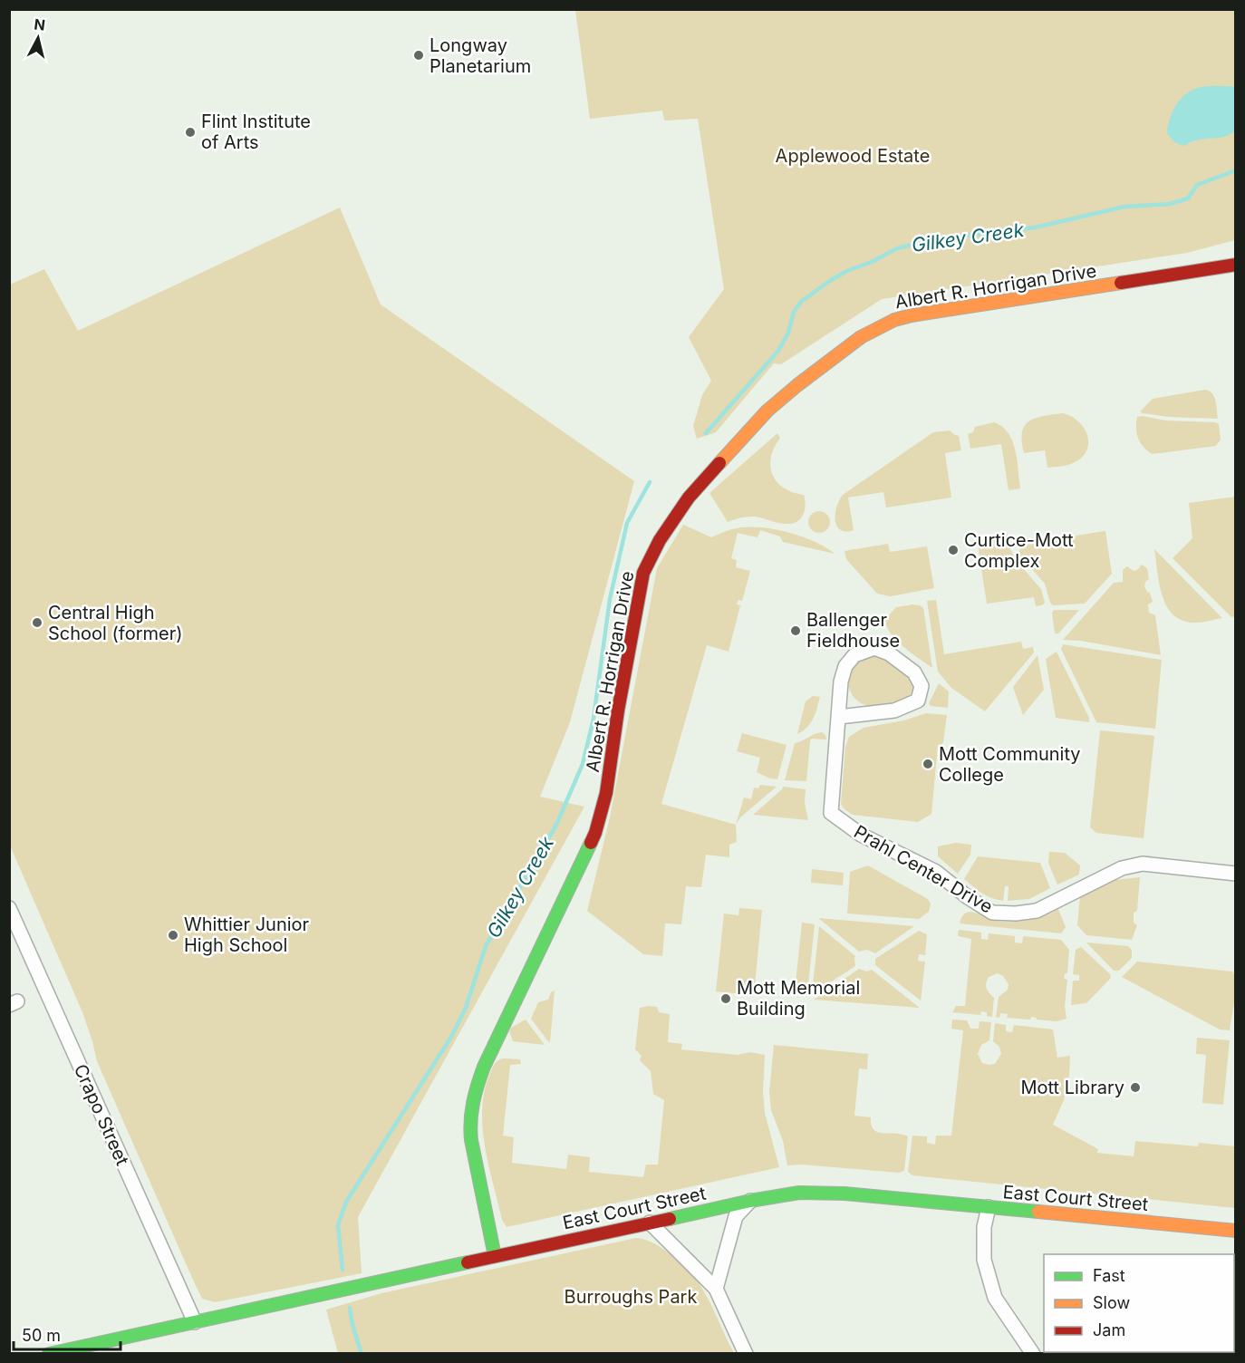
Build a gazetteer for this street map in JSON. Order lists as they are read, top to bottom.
{
  "streets": {
    "street": [
      "Albert R. Horrigan Drive",
      "Prahl Center Drive",
      "Crapo Street",
      "East Court Street"
    ]
  },
  "crossings": [
    ["Albert R. Horrigan Drive", "East Court Street"],
    ["Crapo Street", "East Court Street"]
  ],
  "water": ["Gilkey Creek"],
  "parks": ["Applewood Estate", "Burroughs Park"],
  "places": [
    "Longway Planetarium",
    "Flint Institute of Arts",
    "Curtice-Mott Complex",
    "Central High School (former)",
    "Ballenger Fieldhouse",
    "Mott Community College",
    "Whittier Junior High School",
    "Mott Memorial Building",
    "Mott Library"
  ],
  "legend": ["Fast", "Slow", "Jam"],
  "scale_bar": "50 m",
  "north": "top"
}
